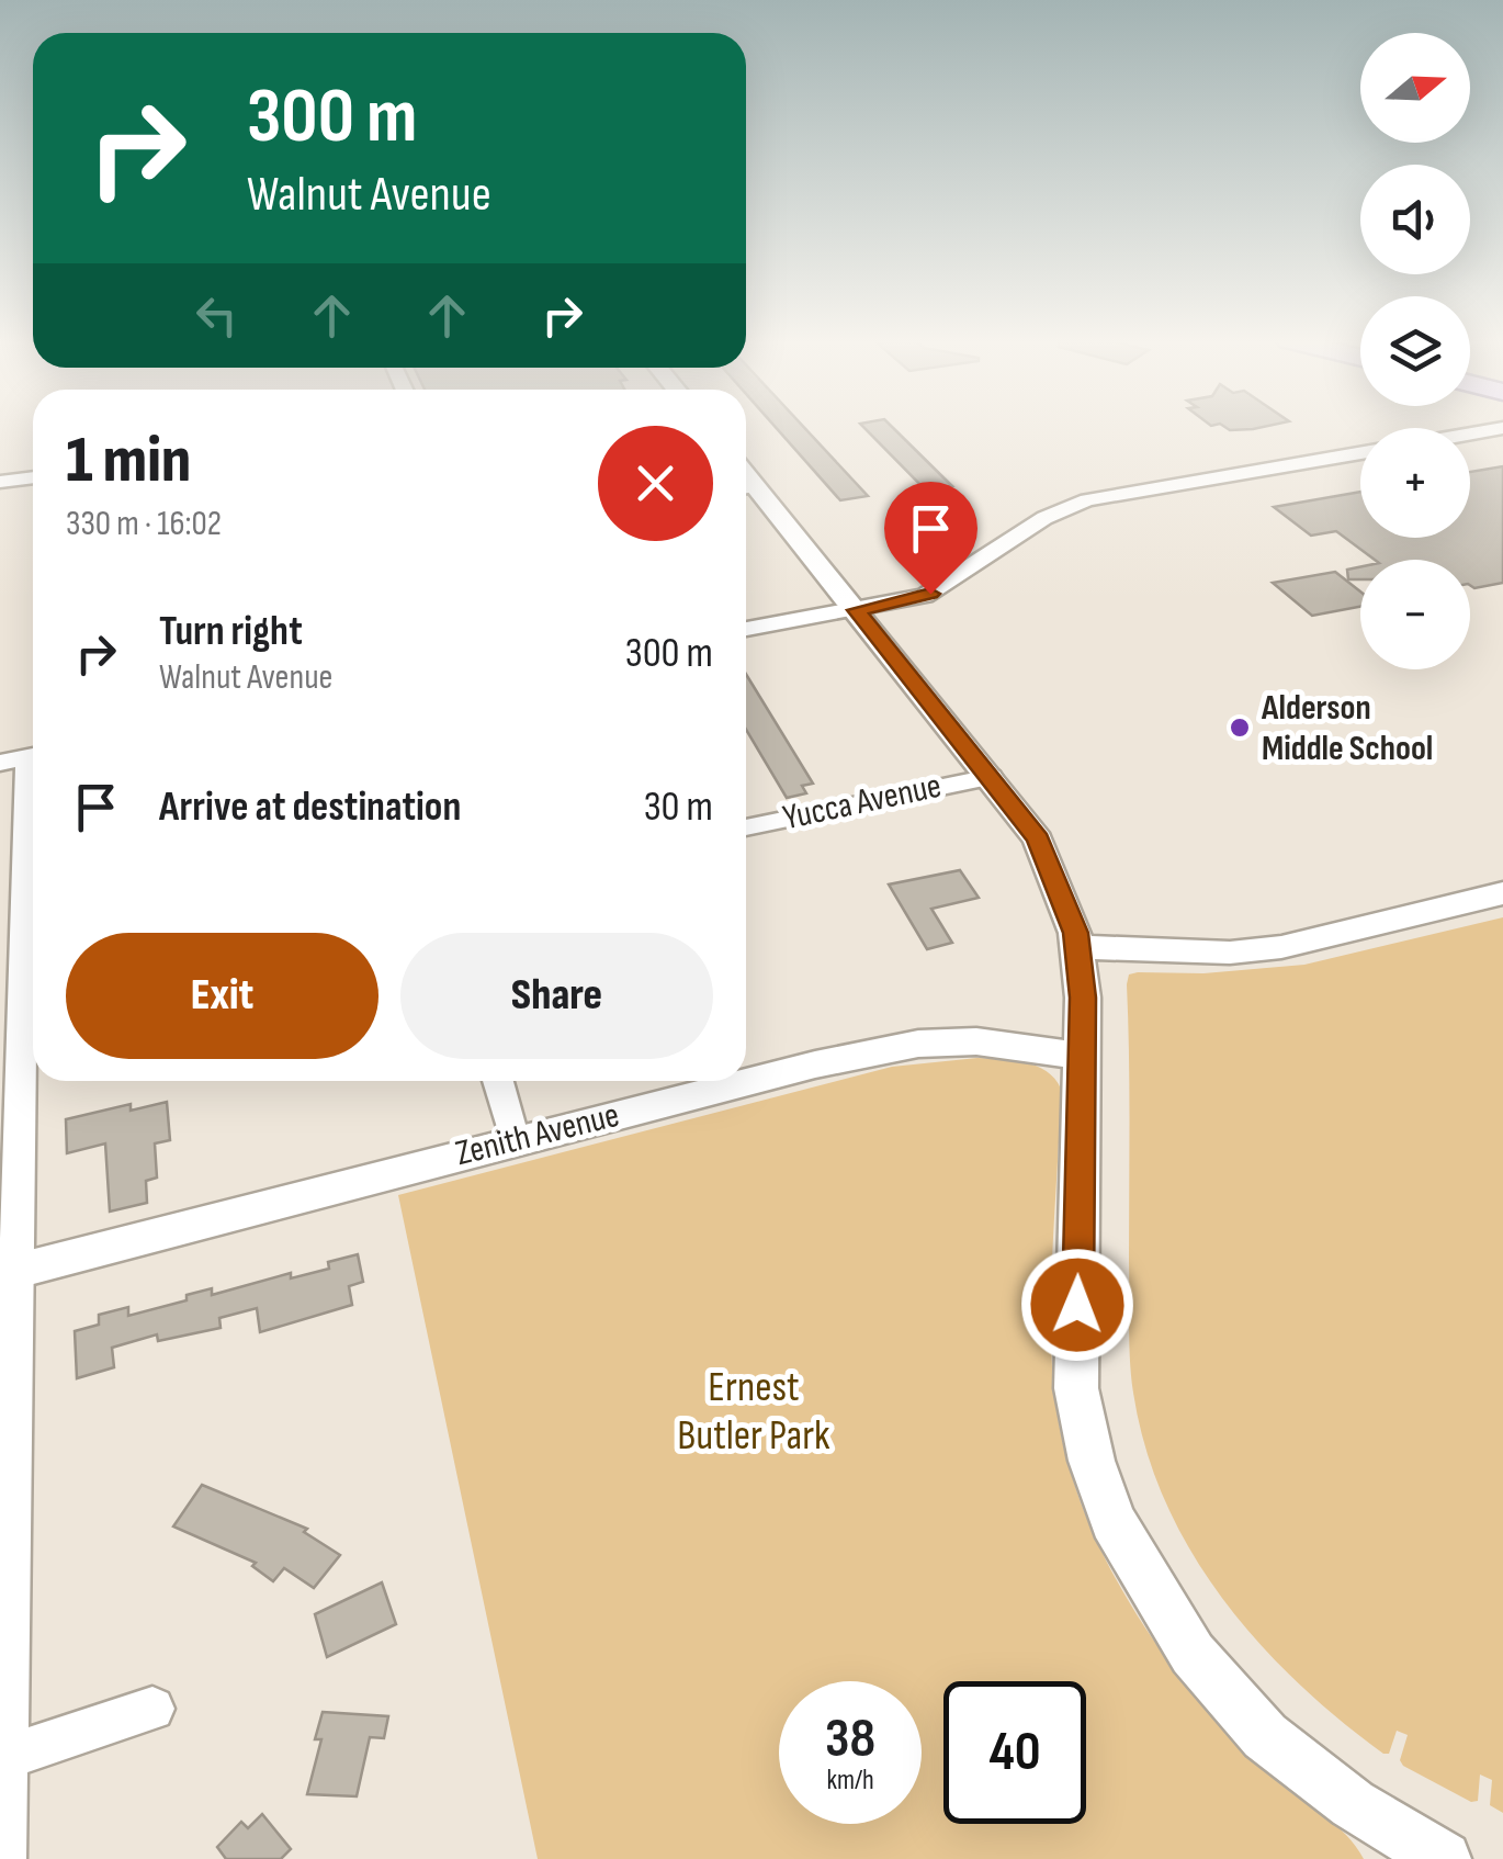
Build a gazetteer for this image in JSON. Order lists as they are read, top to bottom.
{
  "streets": {
    "street": ["Yucca Avenue", "Zenith Avenue"]
  },
  "parks": ["Ernest Butler Park"],
  "places": ["Alderson Middle School"],
  "north": "right",
  "page": {
    "map_buttons": ["+", "−"],
    "turn": ["300 m", "Walnut Avenue"],
    "heading": ["1 min", "330 m · 16:02"],
    "list": [
      {
        "name": "Turn right",
        "note": "Walnut Avenue",
        "value": "300 m"
      },
      {
        "name": "Arrive at destination",
        "value": "30 m"
      }
    ],
    "buttons": ["Exit", "Share"],
    "speed": "38 km/h",
    "limit": "40"
  }
}
